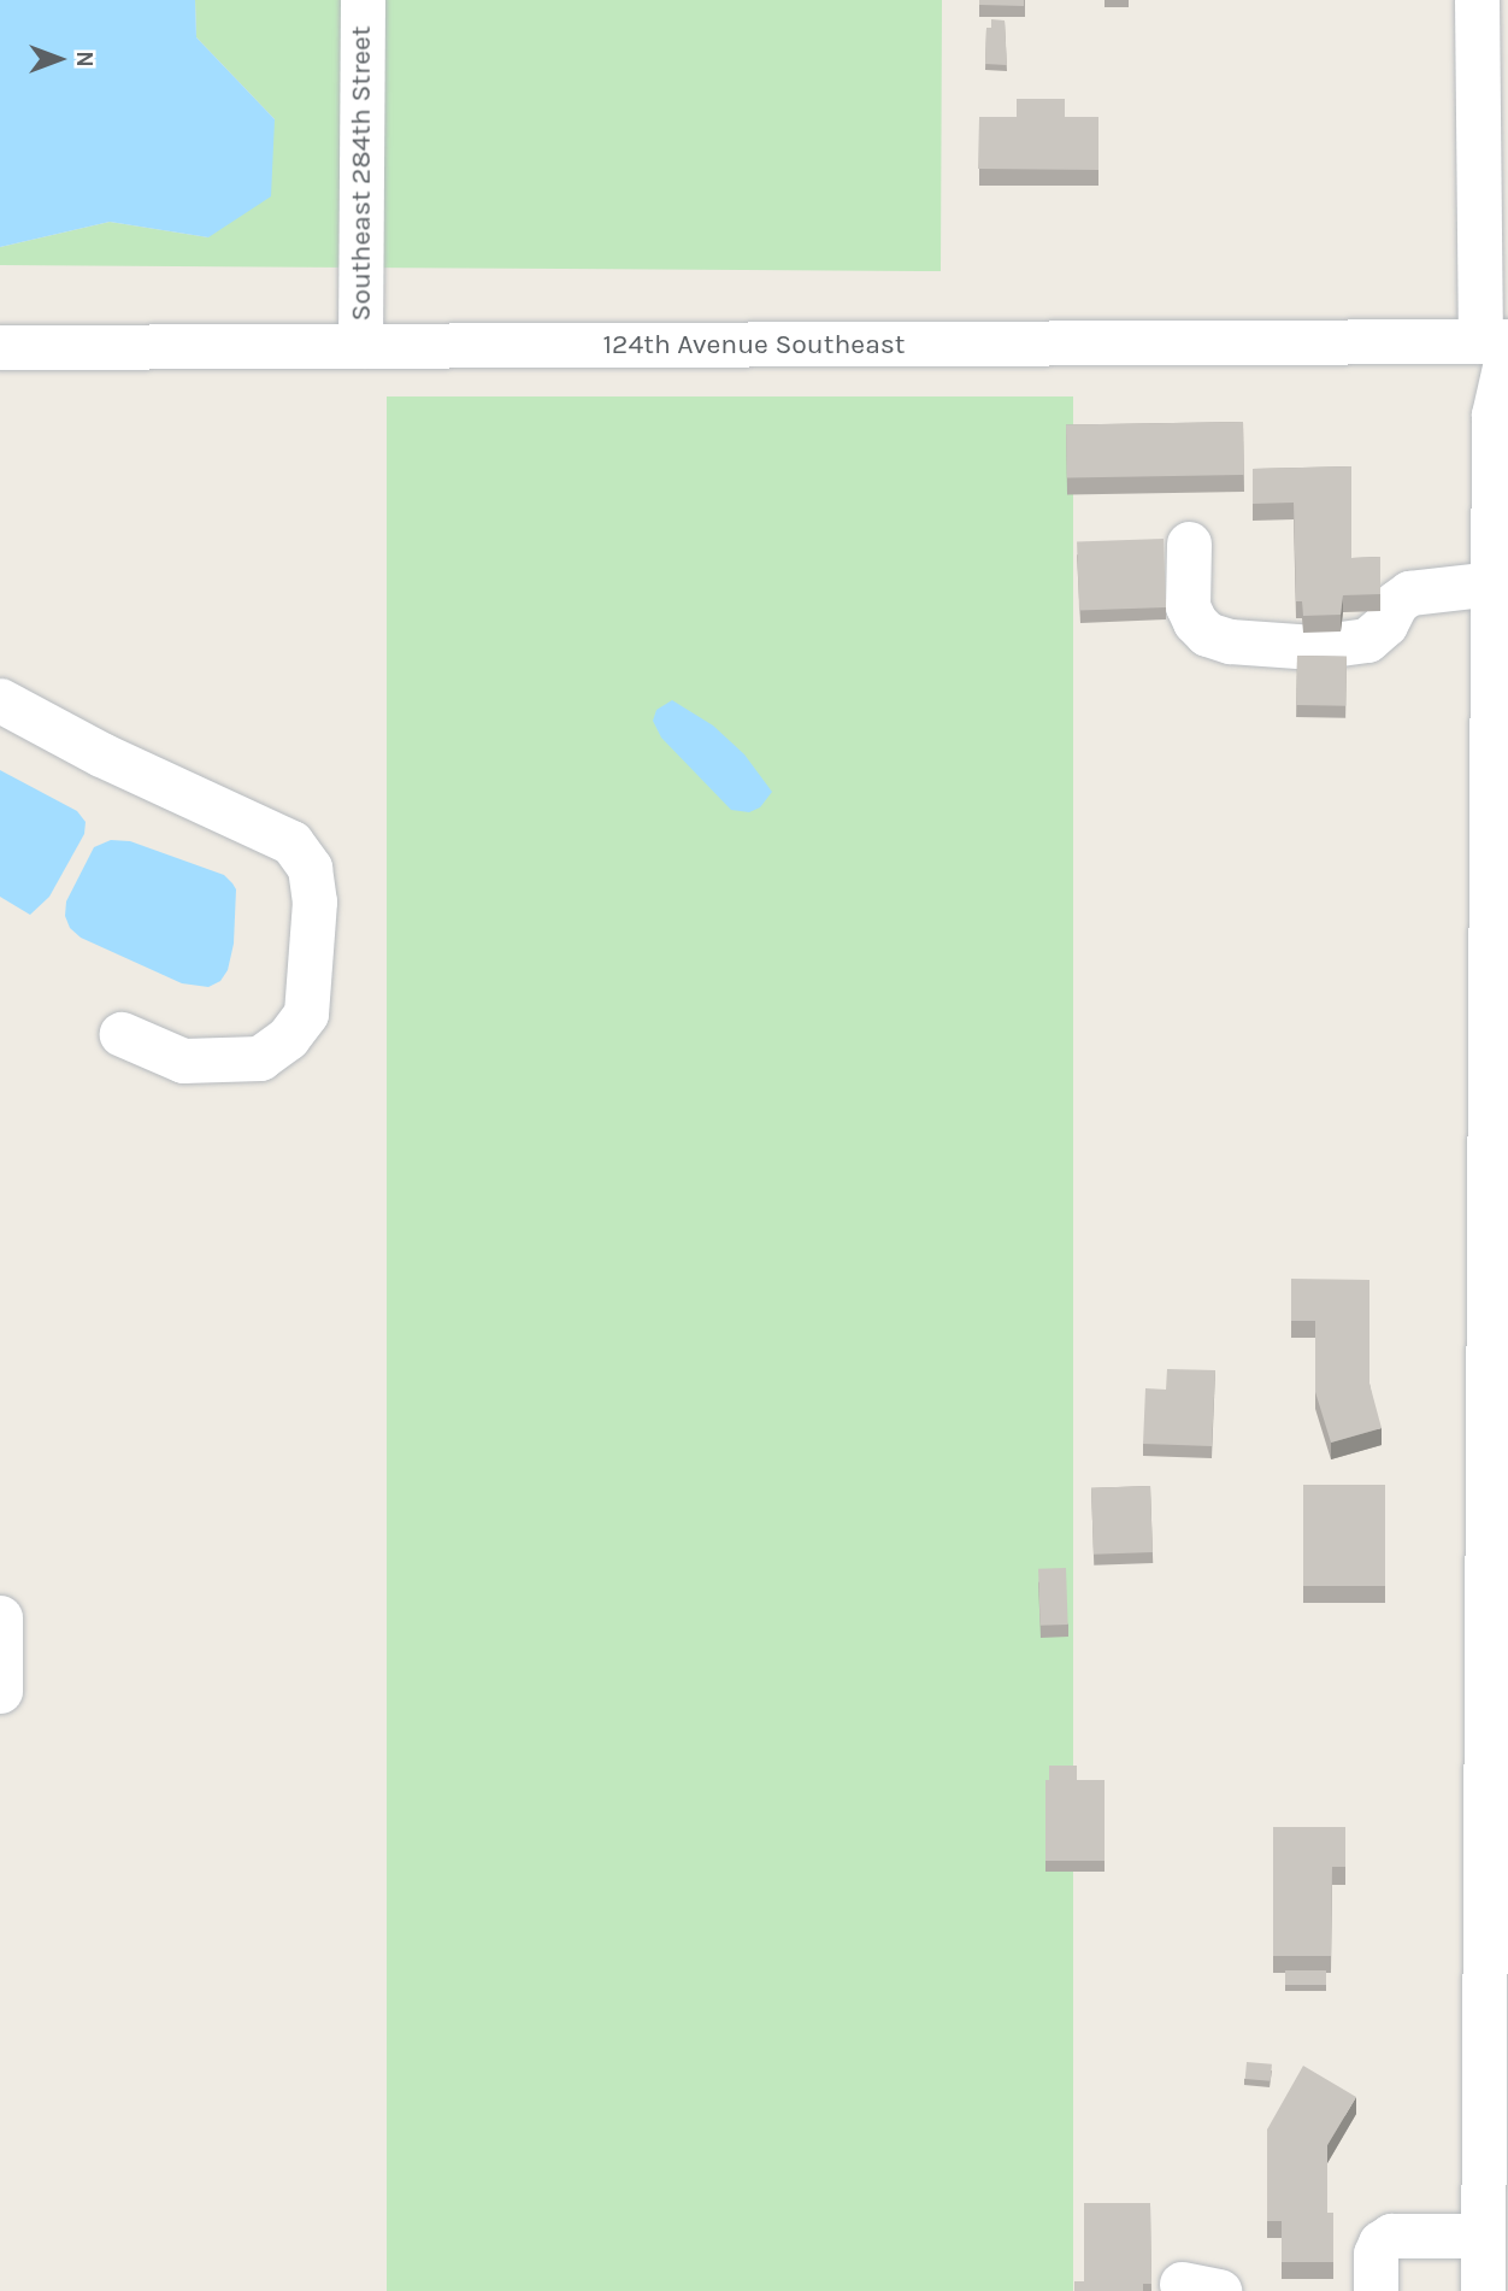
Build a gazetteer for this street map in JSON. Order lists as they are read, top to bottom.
{
  "streets": {
    "street": ["Southeast 284th Street", "124th Avenue Southeast"]
  },
  "crossings": [
    ["Southeast 284th Street", "124th Avenue Southeast"]
  ],
  "north": "right"
}
